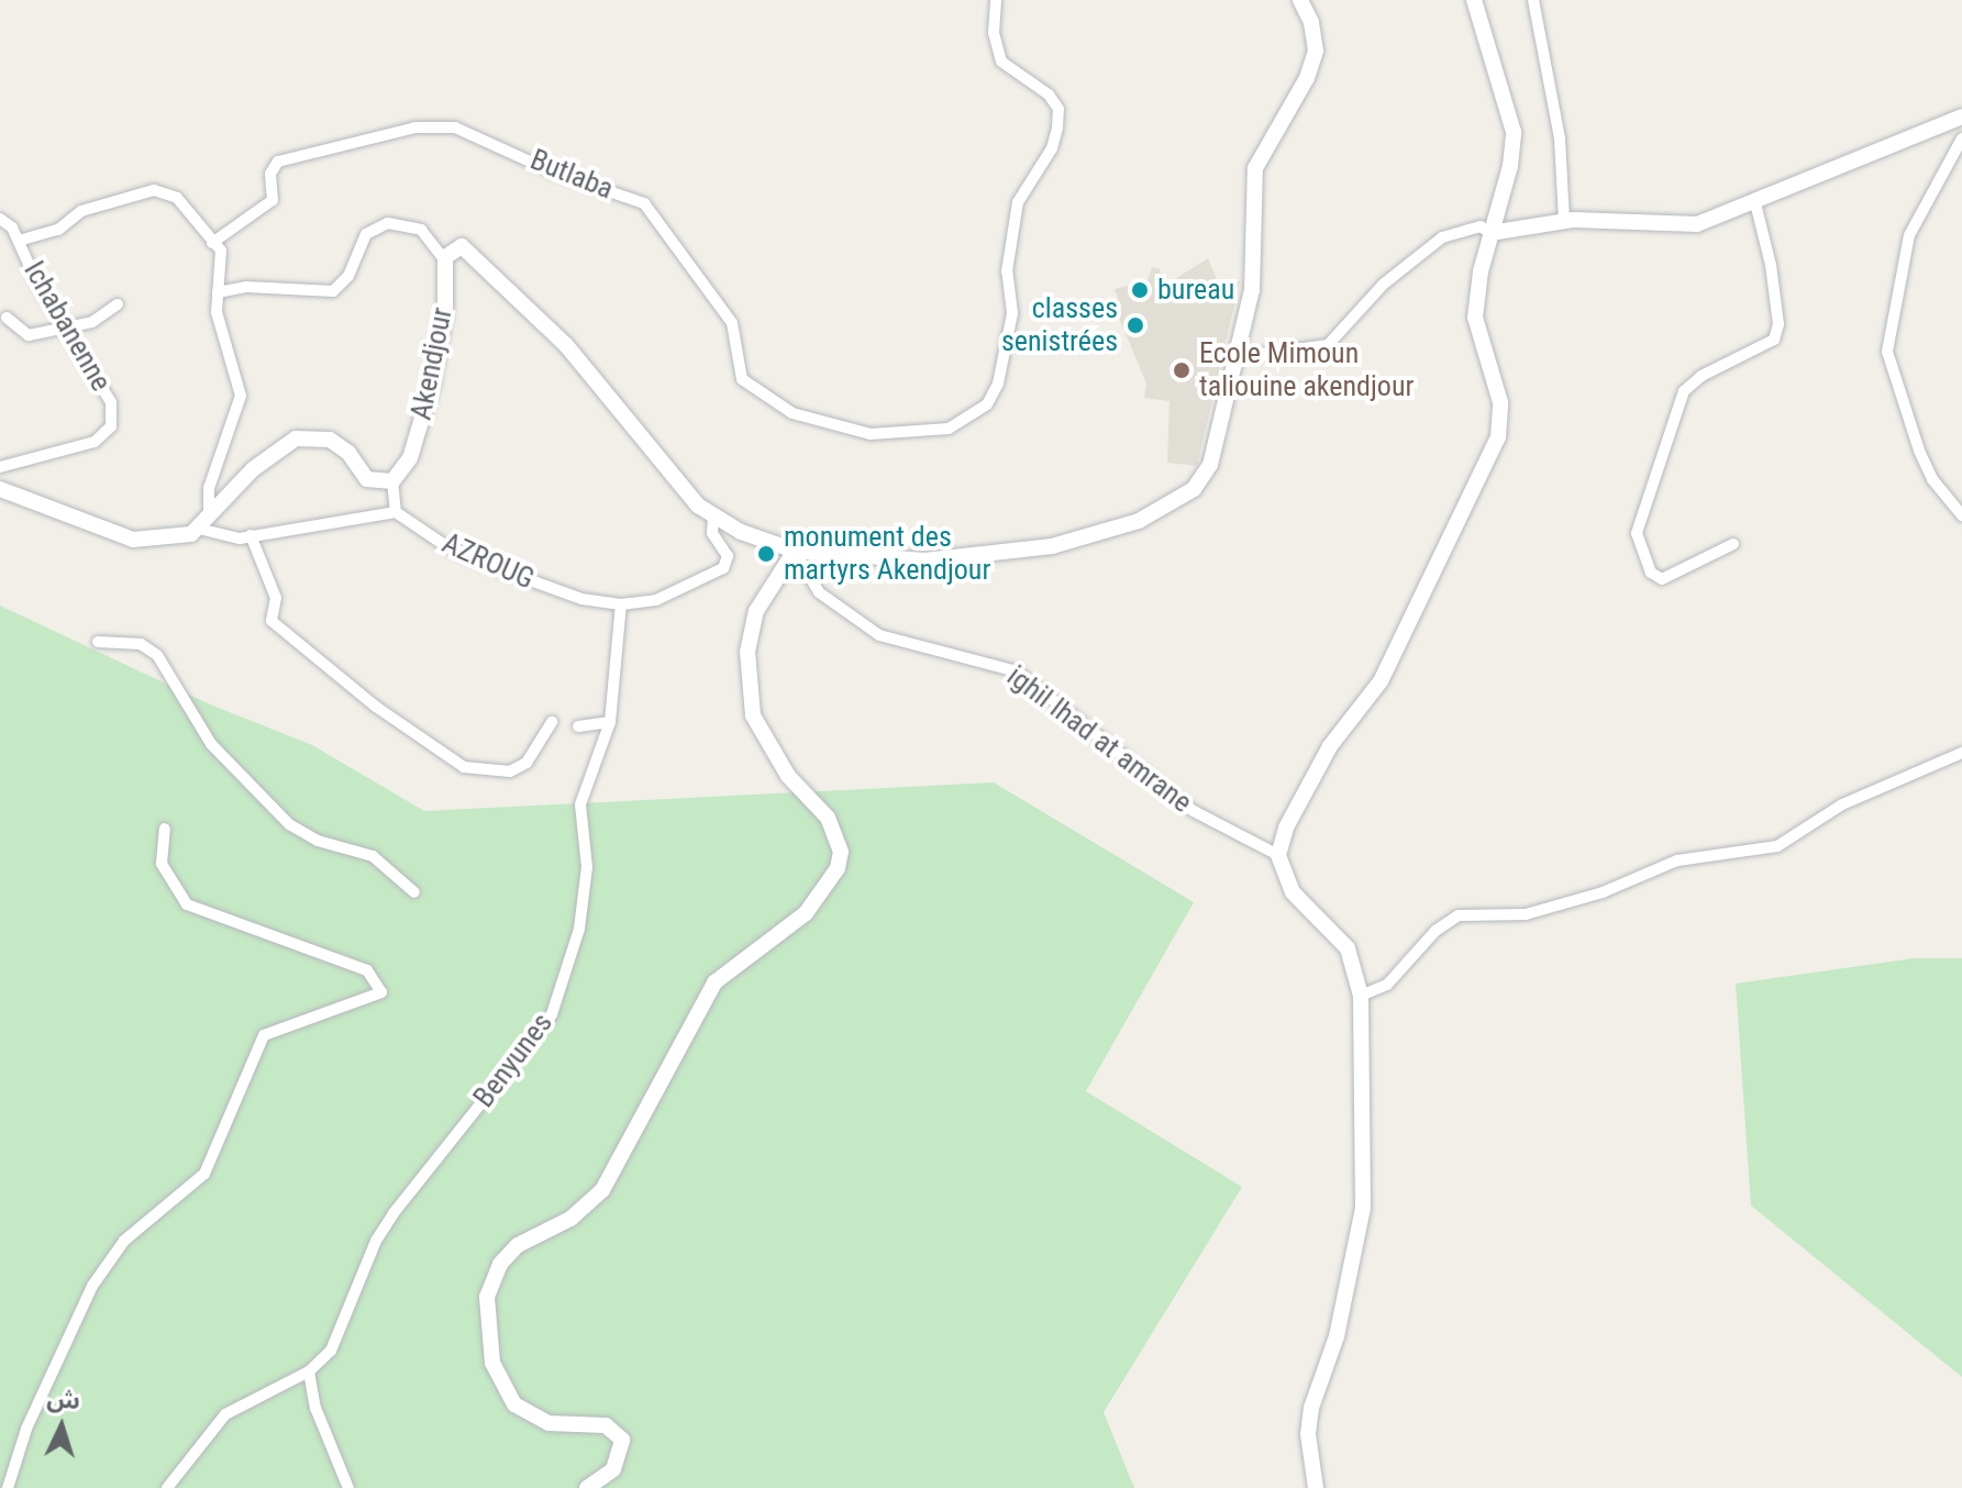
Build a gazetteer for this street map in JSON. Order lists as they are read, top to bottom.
{
  "streets": {
    "main road": ["Akendjour"],
    "street": [
      "Butlaba",
      "Ichabanenne",
      "AZROUG",
      "ighil lhad at amrane",
      "Benyunes"
    ]
  },
  "crossings": [
    ["AZROUG", "Benyunes"]
  ],
  "places": [
    "bureau",
    "classes senistrées",
    "Ecole Mimoun taliouine akendjour",
    "monument des martyrs Akendjour"
  ],
  "north": "top"
}
